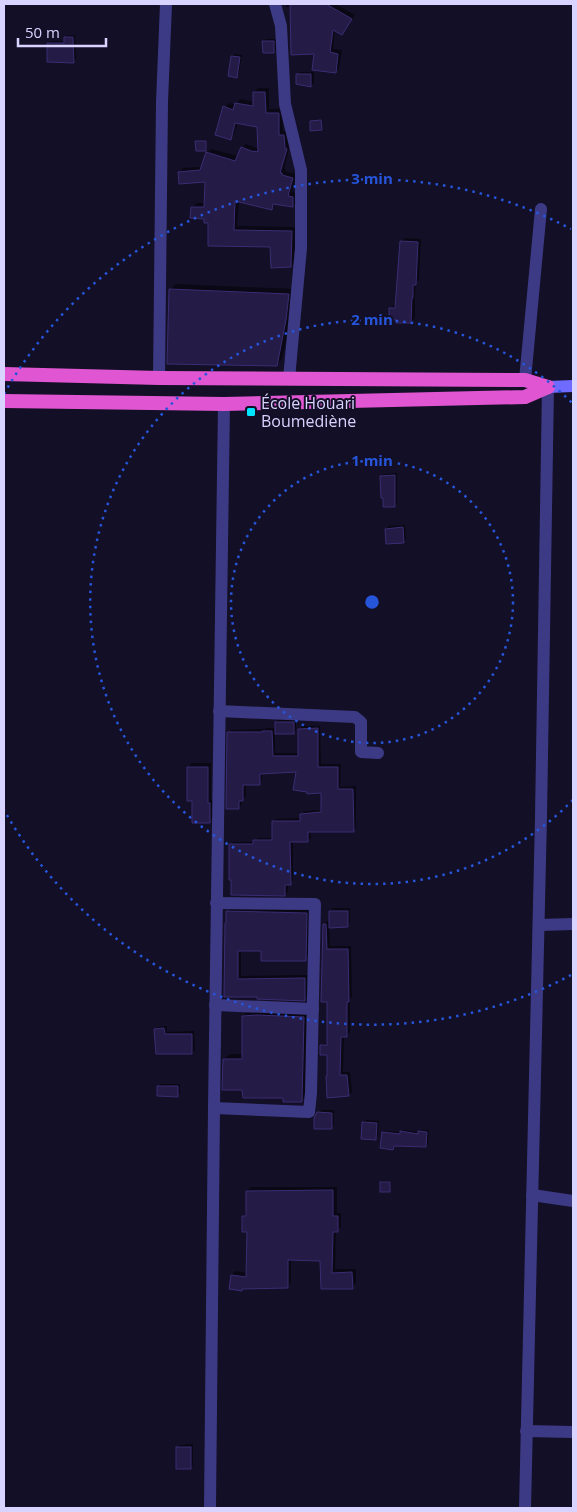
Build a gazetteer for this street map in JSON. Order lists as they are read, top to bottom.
{
  "places": {
    "transit": ["École Houari Boumediène"]
  },
  "scale_bar": "50 m",
  "rings": ["3 min", "2 min", "1 min"]
}
